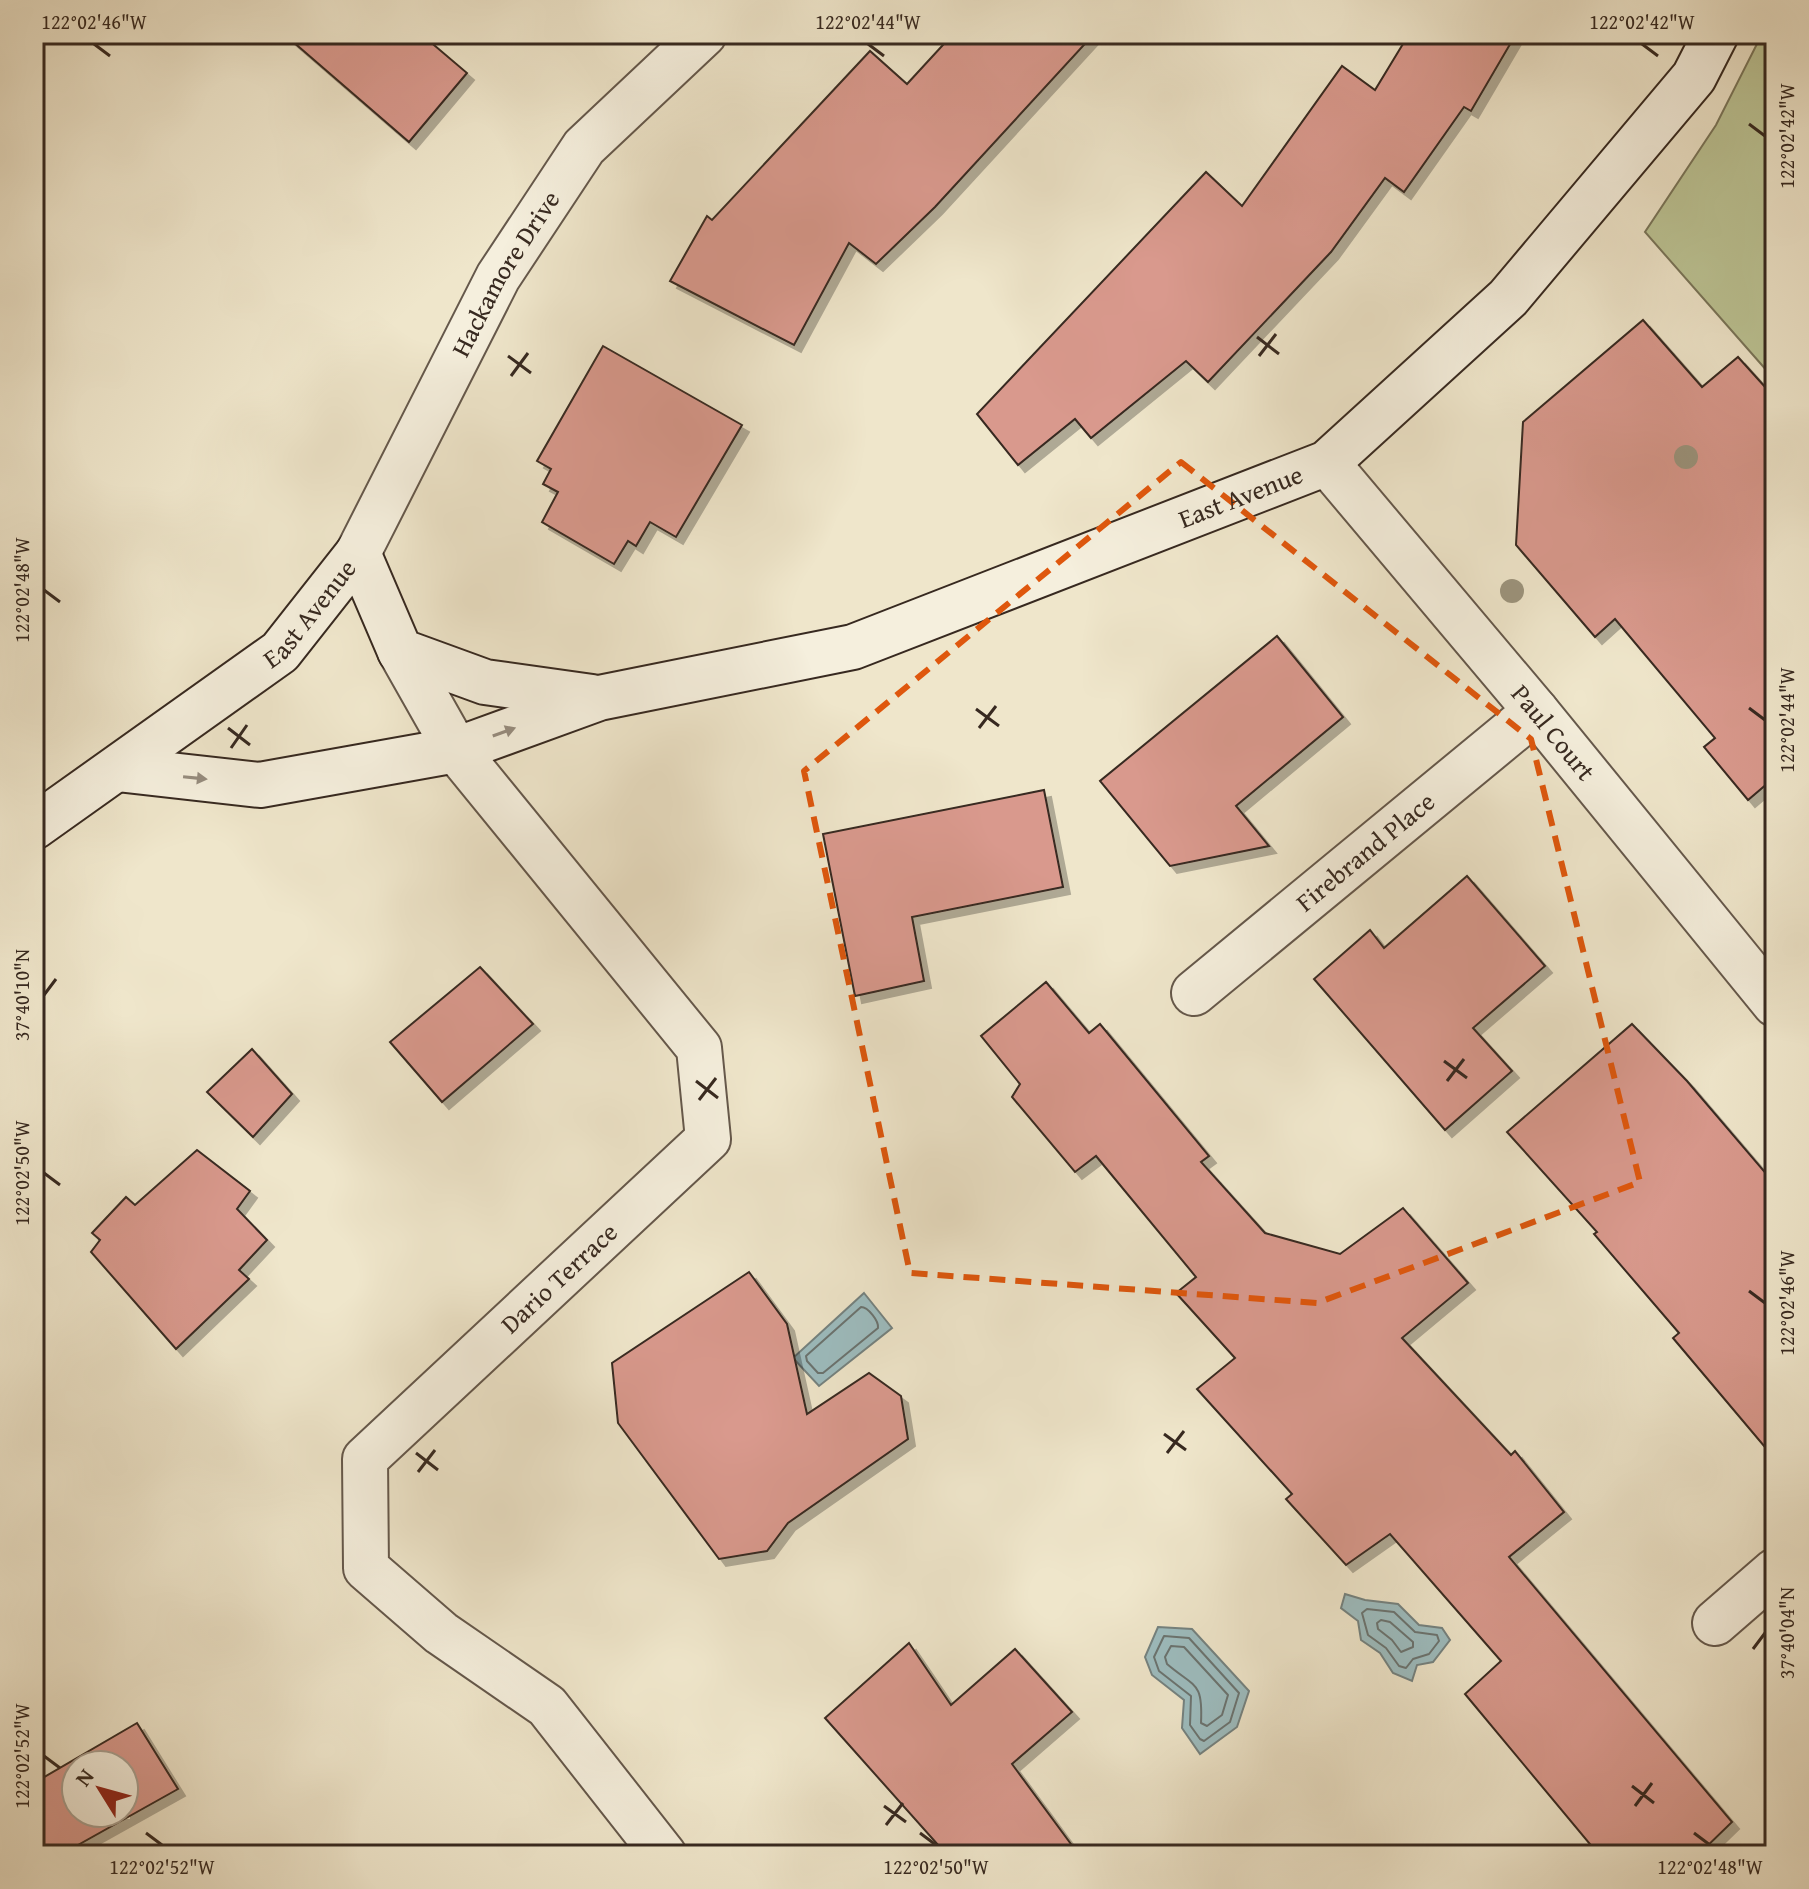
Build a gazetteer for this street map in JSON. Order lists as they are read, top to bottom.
{
  "streets": {
    "street": [
      "Hackamore Drive",
      "East Avenue",
      "Paul Court",
      "Firebrand Place",
      "Dario Terrace"
    ]
  },
  "crossings": [
    ["Hackamore Drive", "East Avenue"],
    ["East Avenue", "Paul Court"],
    ["East Avenue", "Dario Terrace"],
    ["Paul Court", "Firebrand Place"]
  ],
  "north": "top left",
  "coordinates": [
    "122°02'46\"W",
    "122°02'44\"W",
    "122°02'42\"W",
    "122°02'48\"W",
    "37°40'10\"N",
    "122°02'50\"W",
    "37°40'04\"N",
    "122°02'52\"W"
  ]
}
